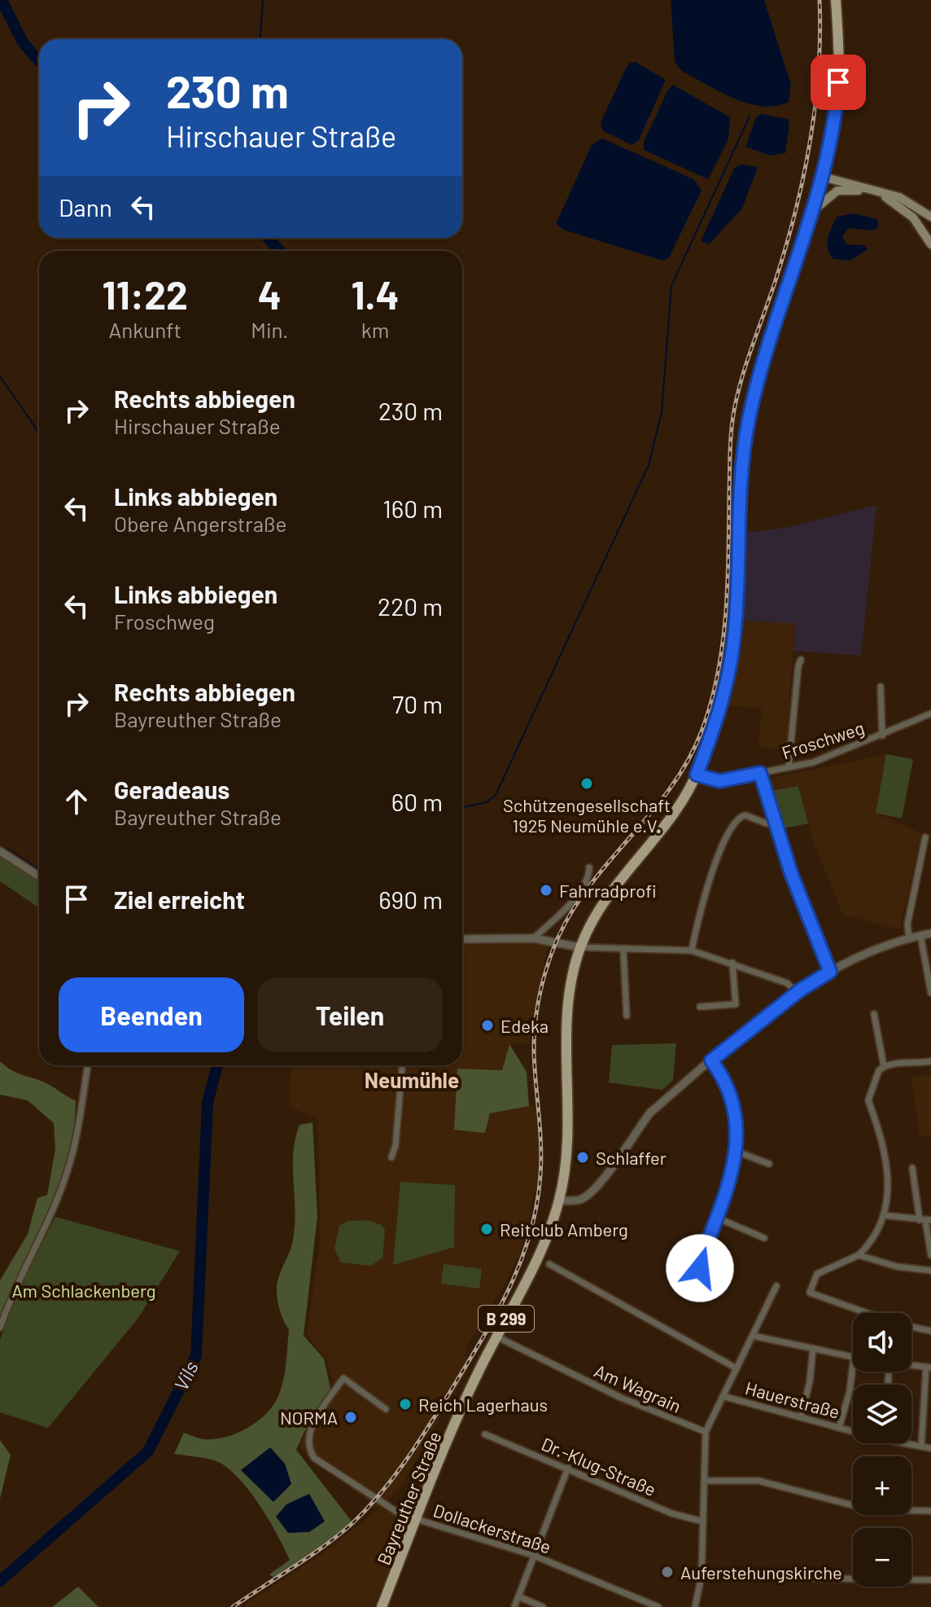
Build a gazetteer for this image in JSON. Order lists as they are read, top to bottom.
{
  "streets": {
    "main road": ["B 299", "Bayreuther Straße"],
    "street": [
      "Froschweg",
      "Am Wagrain",
      "Hauerstraße",
      "Dr.-Klug-Straße",
      "Dollackerstraße"
    ]
  },
  "crossings": [
    ["Froschweg", "Bayreuther Straße"],
    ["B 299", "Bayreuther Straße"],
    ["Am Wagrain", "Bayreuther Straße"],
    ["Bayreuther Straße", "Dollackerstraße"]
  ],
  "districts": ["Neumühle"],
  "water": ["Vils"],
  "parks": ["Am Schlackenberg"],
  "places": [
    "Schützengesellschaft 1925 Neumühle e.V.",
    "Fahrradprofi",
    "Edeka",
    "Schlaffer",
    "Reitclub Amberg",
    "Reich Lagerhaus",
    "NORMA",
    "Auferstehungskirche"
  ],
  "page": {
    "turn": ["230 m", "Hirschauer Straße"],
    "then": "Dann",
    "eta": [
      "11:22",
      "Ankunft",
      "4",
      "Min.",
      "1.4",
      "km"
    ],
    "list": [
      {
        "name": "Rechts abbiegen",
        "note": "Hirschauer Straße",
        "value": "230 m"
      },
      {
        "name": "Links abbiegen",
        "note": "Obere Angerstraße",
        "value": "160 m"
      },
      {
        "name": "Links abbiegen",
        "note": "Froschweg",
        "value": "220 m"
      },
      {
        "name": "Rechts abbiegen",
        "note": "Bayreuther Straße",
        "value": "70 m"
      },
      {
        "name": "Geradeaus",
        "note": "Bayreuther Straße",
        "value": "60 m"
      },
      {
        "name": "Ziel erreicht",
        "value": "690 m"
      }
    ],
    "buttons": ["Beenden", "Teilen"],
    "map_buttons": ["+", "−"]
  }
}
